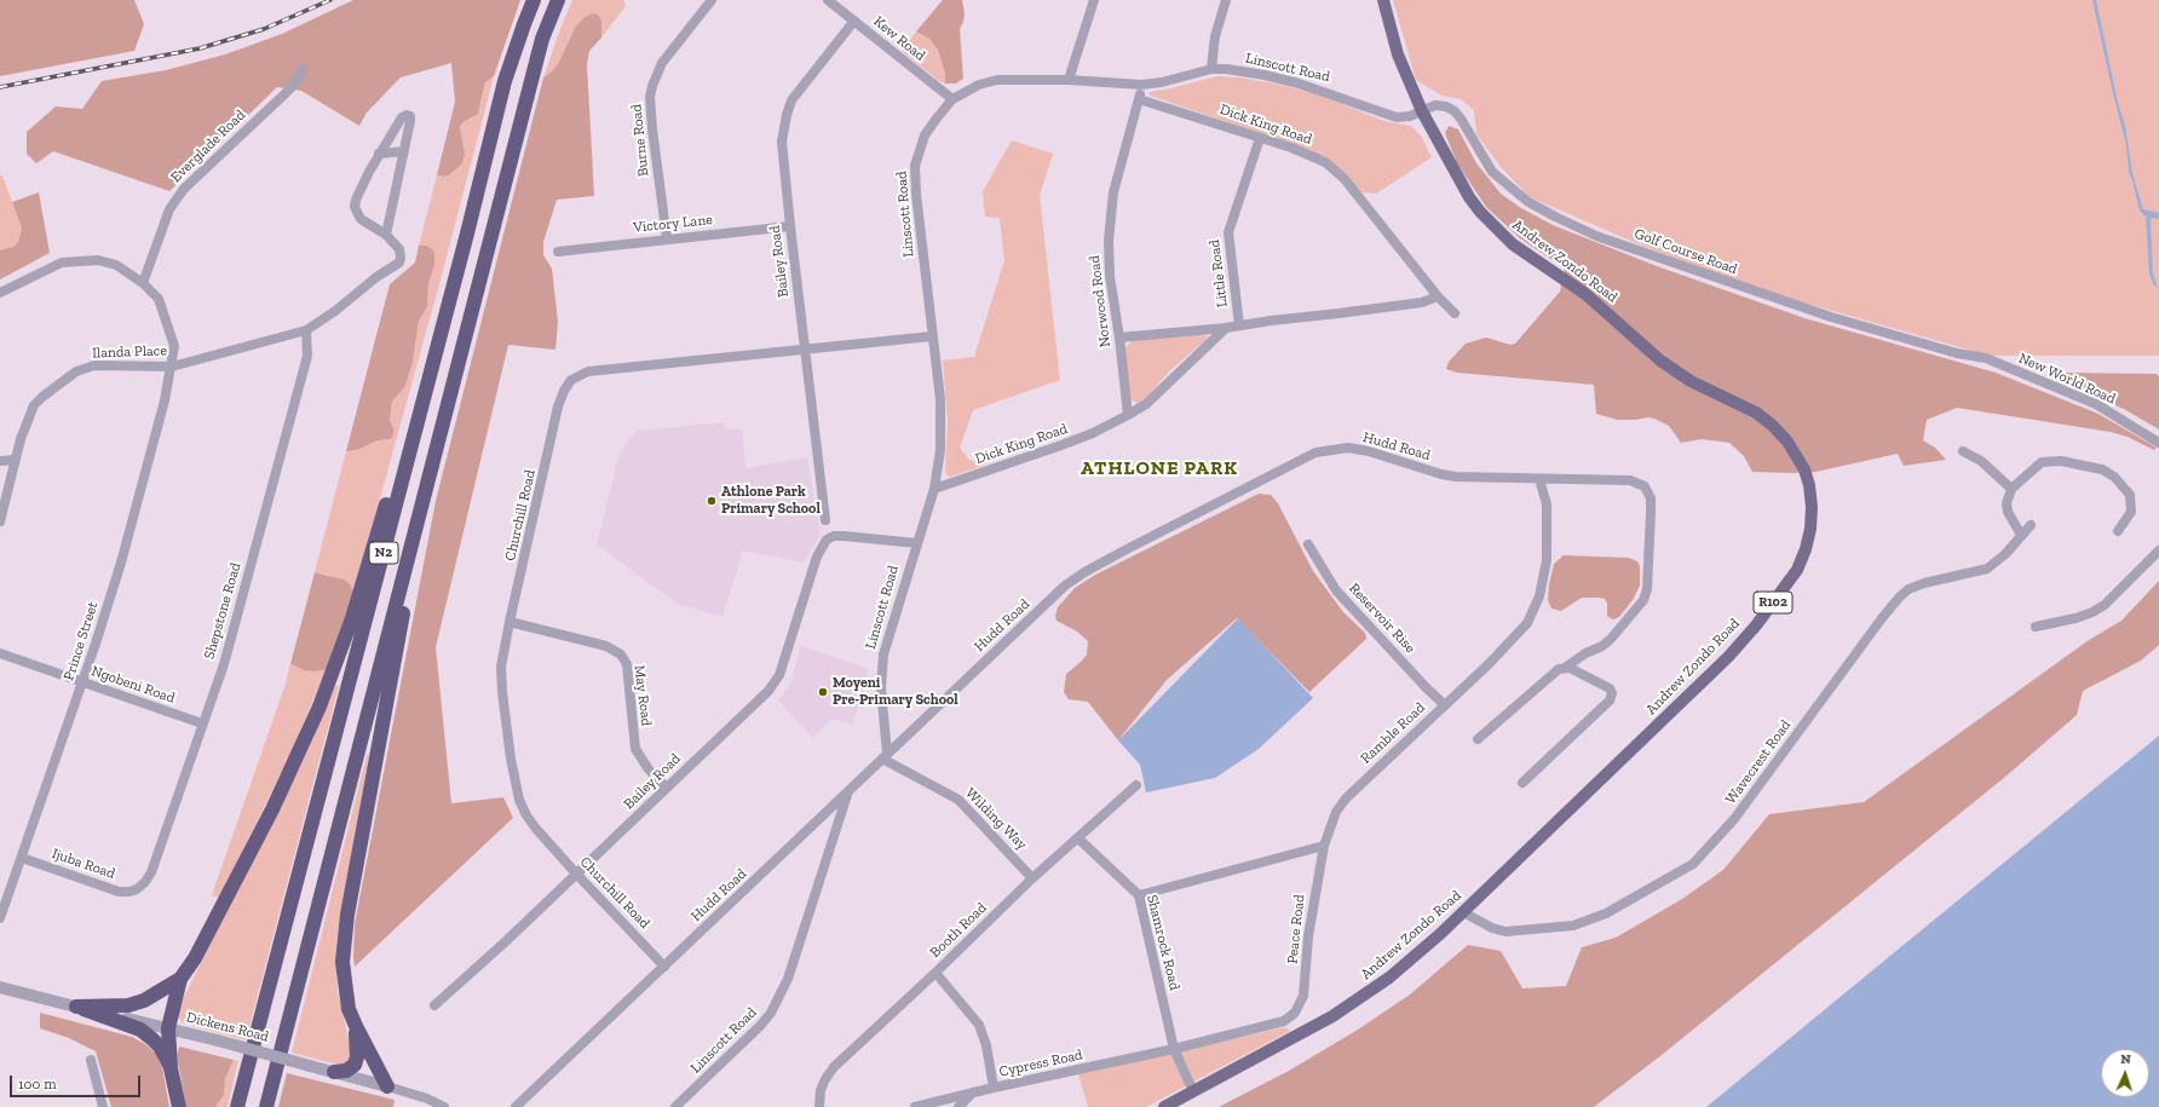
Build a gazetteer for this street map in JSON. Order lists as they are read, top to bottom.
{
  "streets": {
    "highway": ["N2"],
    "main road": ["Andrew Zondo Road", "R102"],
    "street": [
      "Kew Road",
      "Linscott Road",
      "Dick King Road",
      "Burne Road",
      "Everglade Road",
      "Victory Lane",
      "Golf Course Road",
      "Bailey Road",
      "Little Road",
      "Norwood Road",
      "Ilanda Place",
      "New World Road",
      "Hudd Road",
      "Churchill Road",
      "Shepstone Road",
      "Reservoir Rise",
      "Prince Street",
      "Ngobeni Road",
      "May Road",
      "Ramble Road",
      "Wavecrest Road",
      "Wilding Way",
      "Ijuba Road",
      "Peace Road",
      "Booth Road",
      "Shamrock Road",
      "Dickens Road",
      "Cypress Road"
    ]
  },
  "crossings": [
    ["Kew Road", "Linscott Road"],
    ["Kew Road", "Bailey Road"],
    ["Linscott Road", "Dick King Road"],
    ["Linscott Road", "Golf Course Road"],
    ["Linscott Road", "Bailey Road"],
    ["Linscott Road", "Andrew Zondo Road"],
    ["Linscott Road", "Norwood Road"],
    ["Linscott Road", "Hudd Road"],
    ["Linscott Road", "Churchill Road"],
    ["Linscott Road", "Wilding Way"],
    ["Dick King Road", "Little Road"],
    ["Dick King Road", "Norwood Road"],
    ["Burne Road", "Victory Lane"],
    ["Everglade Road", "Prince Street"],
    ["Victory Lane", "Bailey Road"],
    ["Golf Course Road", "Andrew Zondo Road"],
    ["Golf Course Road", "New World Road"],
    ["Bailey Road", "Churchill Road"],
    ["Bailey Road", "May Road"],
    ["Andrew Zondo Road", "Wavecrest Road"],
    ["Ilanda Place", "Shepstone Road"],
    ["Ilanda Place", "Prince Street"],
    ["Hudd Road", "Churchill Road"],
    ["Hudd Road", "Ramble Road"],
    ["Hudd Road", "Wilding Way"],
    ["Churchill Road", "May Road"],
    ["Shepstone Road", "Ngobeni Road"],
    ["Shepstone Road", "Ijuba Road"],
    ["Reservoir Rise", "Ramble Road"],
    ["Prince Street", "Ngobeni Road"],
    ["Prince Street", "Ijuba Road"],
    ["Ramble Road", "Peace Road"],
    ["Wilding Way", "Booth Road"],
    ["Peace Road", "Cypress Road"],
    ["Booth Road", "Shamrock Road"],
    ["Shamrock Road", "Cypress Road"]
  ],
  "districts": ["ATHLONE PARK"],
  "places": ["Athlone Park Primary School", "Moyeni Pre-Primary School"],
  "scale_bar": "100 m",
  "north": "top"
}
